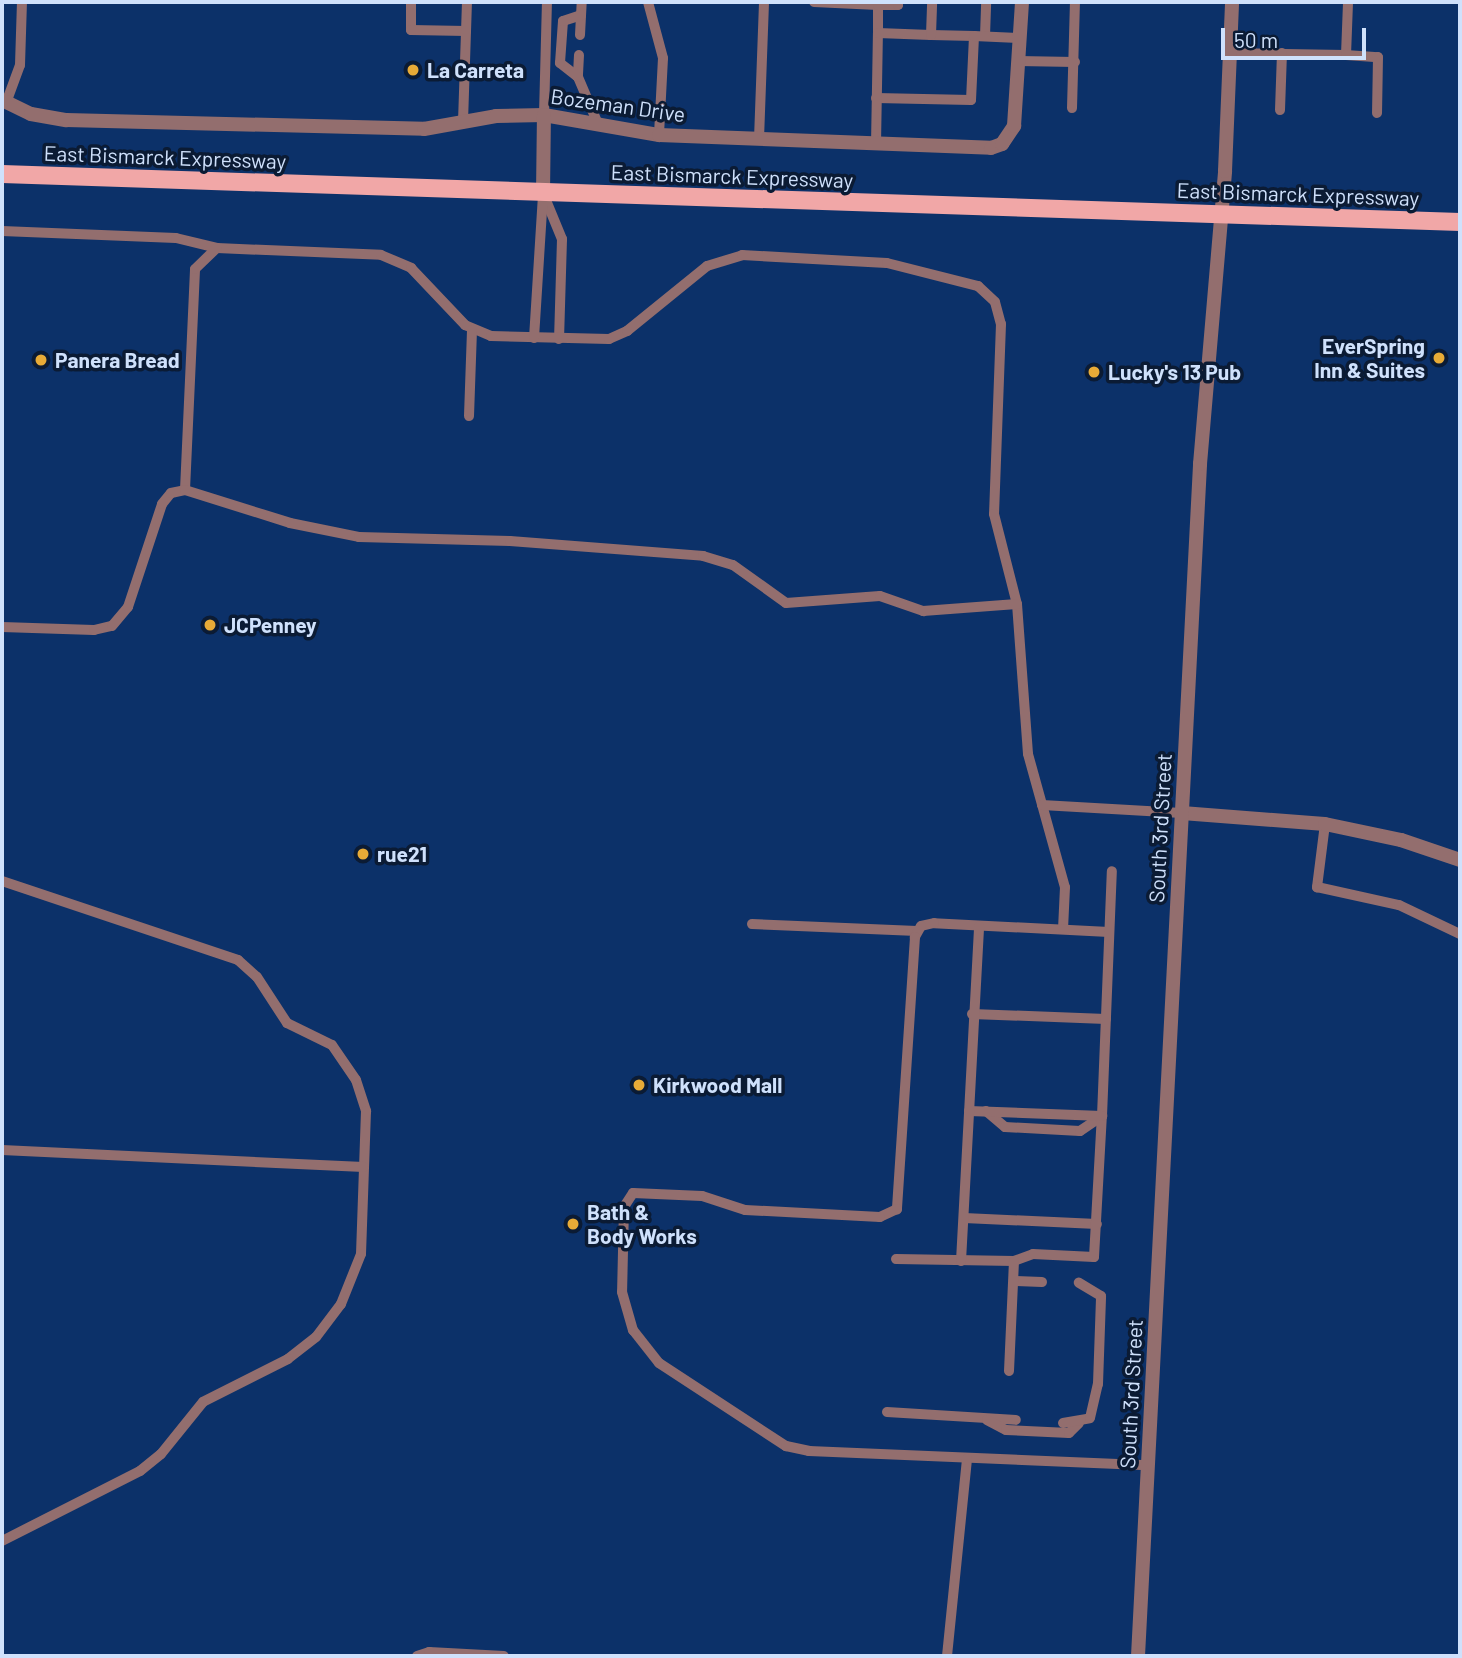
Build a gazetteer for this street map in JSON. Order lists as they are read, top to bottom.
{
  "streets": {
    "main road": ["East Bismarck Expressway"],
    "street": ["Bozeman Drive", "South 3rd Street"]
  },
  "crossings": [
    ["East Bismarck Expressway", "South 3rd Street"]
  ],
  "places": [
    "La Carreta",
    "EverSpring Inn & Suites",
    "Panera Bread",
    "Lucky's 13 Pub",
    "JCPenney",
    "rue21",
    "Kirkwood Mall",
    "Bath & Body Works"
  ],
  "scale_bar": "50 m"
}
